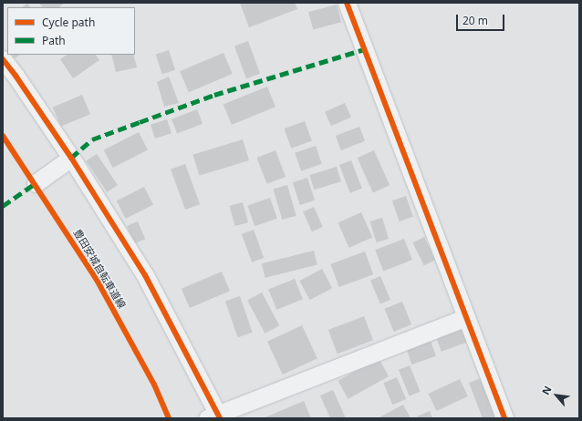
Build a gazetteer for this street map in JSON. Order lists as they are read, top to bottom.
{
  "streets": {
    "cycle path": ["豊田安城自転車道線"]
  },
  "legend": ["Cycle path", "Path"],
  "scale_bar": "20 m",
  "north": "top left"
}
